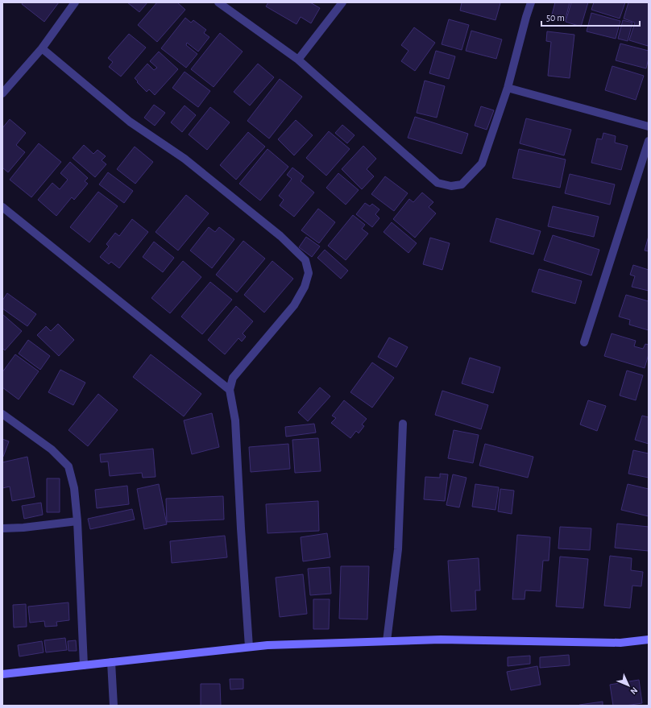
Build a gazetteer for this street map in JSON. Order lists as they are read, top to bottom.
{
  "scale_bar": "50 m",
  "north": "bottom right"
}
